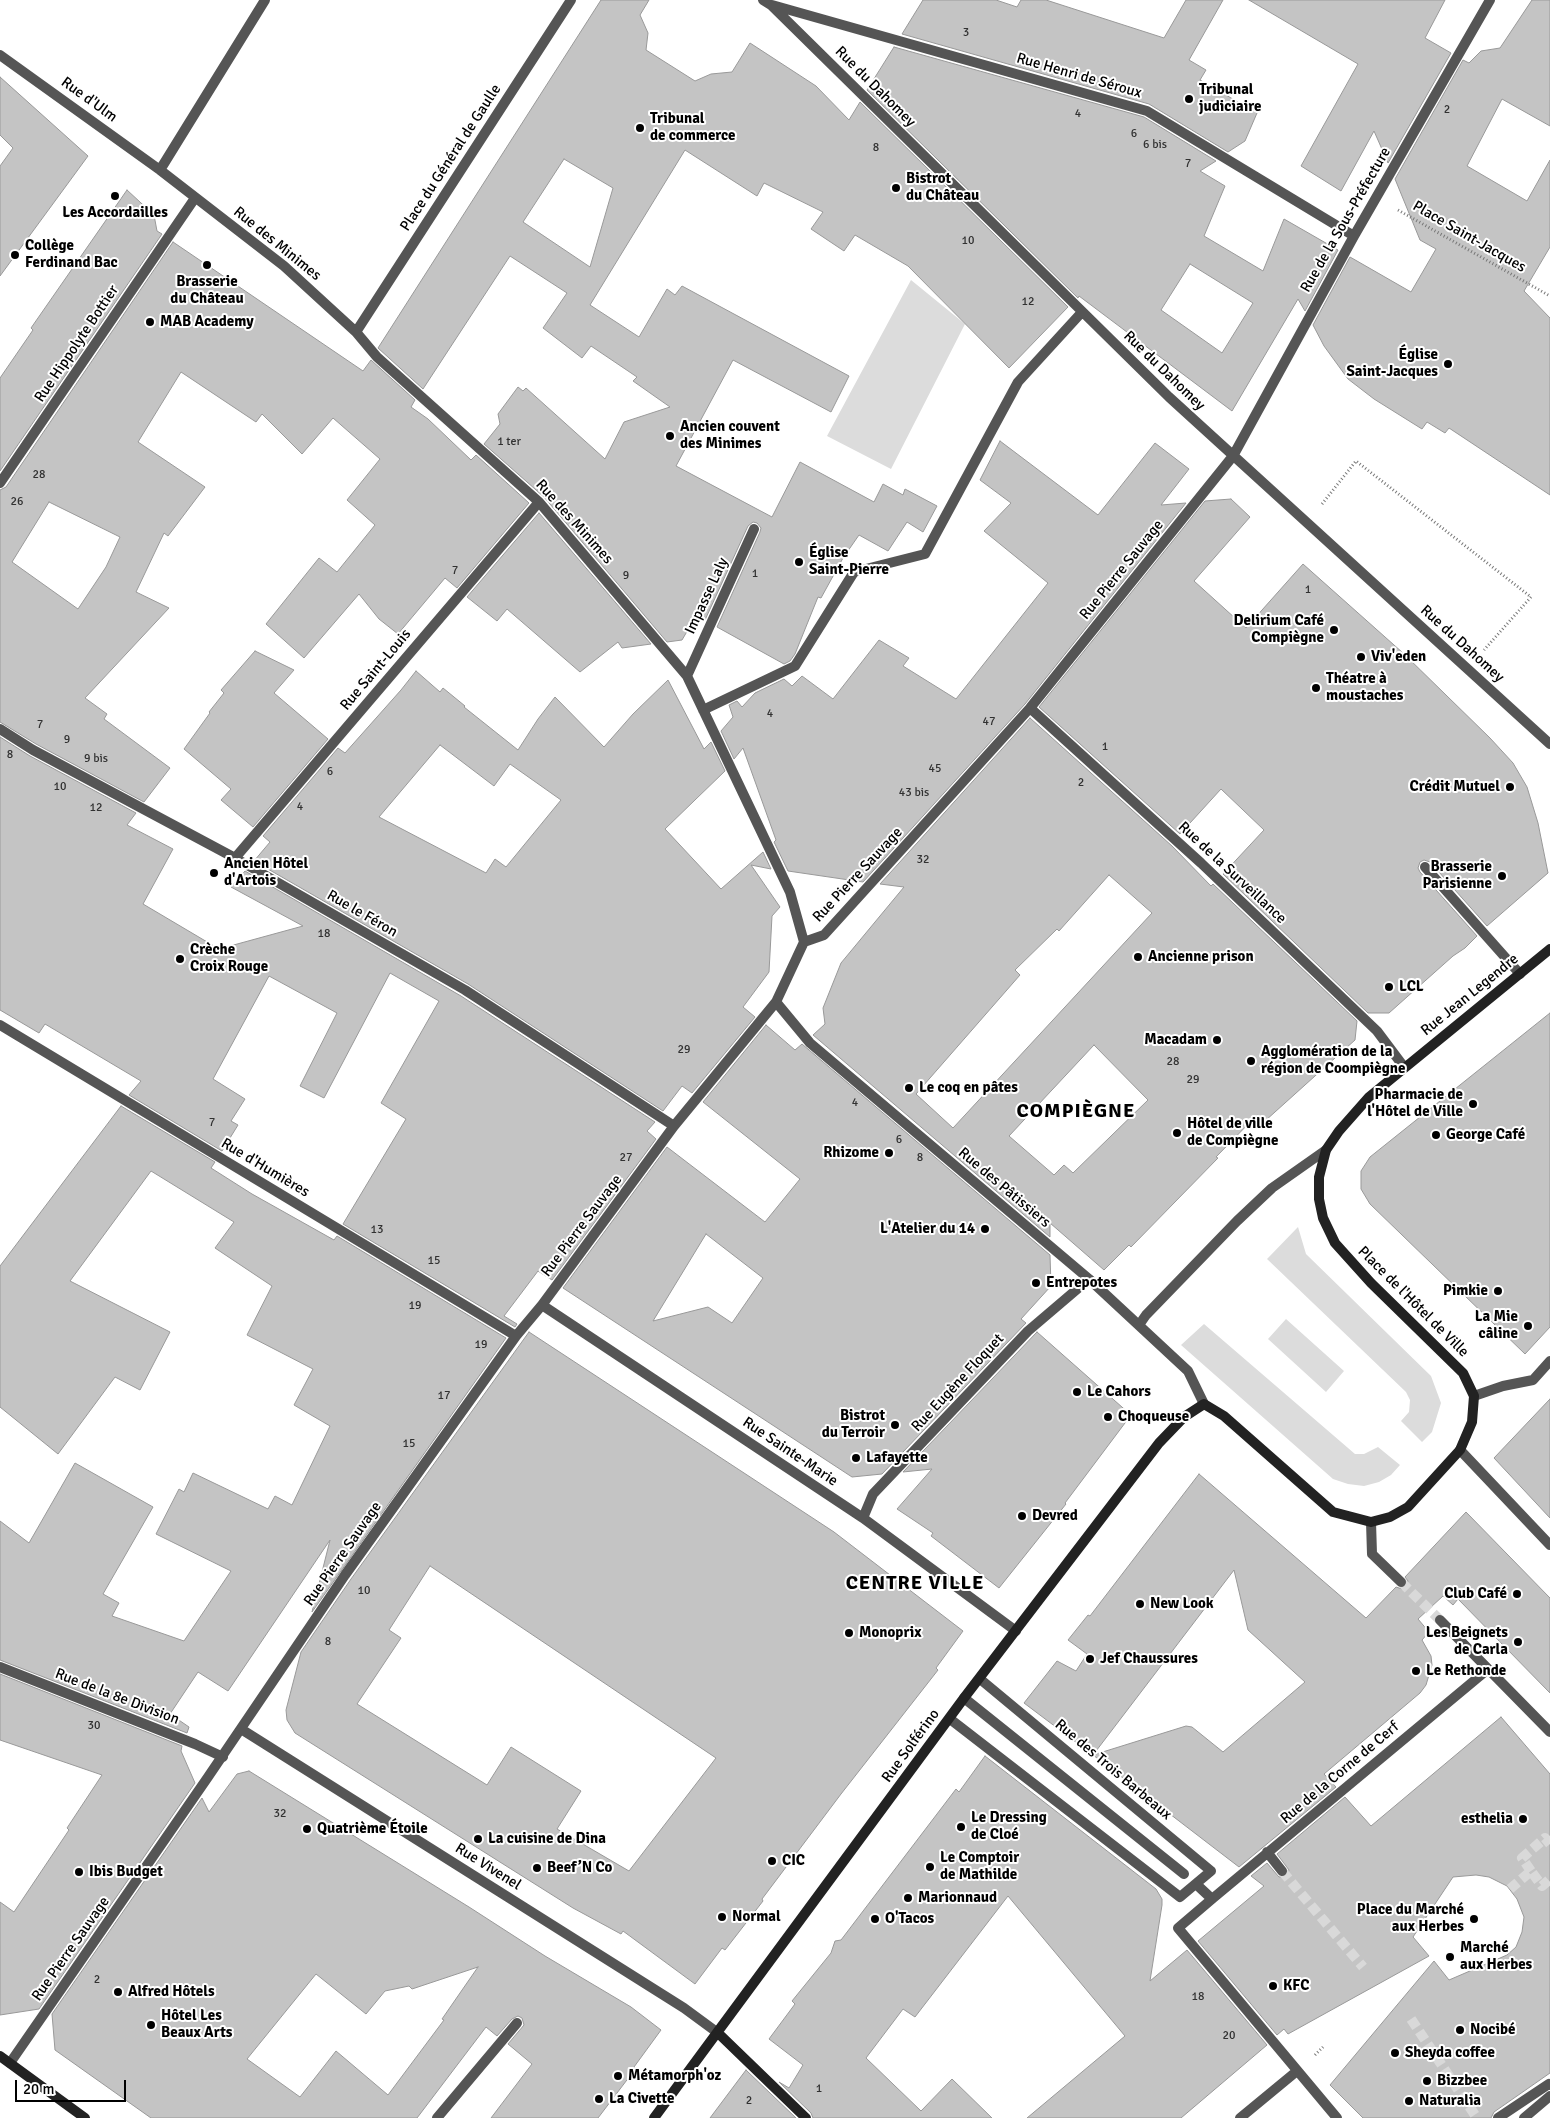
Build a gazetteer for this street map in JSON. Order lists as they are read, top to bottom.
{
  "streets": {
    "main road": ["Rue Jean Legendre", "Place de l'Hôtel de Ville", "Rue Solférino"],
    "street": [
      "Rue Henri de Séroux",
      "Rue du Dahomey",
      "Rue d'Ulm",
      "Place du Général de Gaulle",
      "Rue de la Sous-Préfecture",
      "Rue des Minimes",
      "Rue Hippolyte Bottier",
      "Rue Pierre Sauvage",
      "Impasse Laly",
      "Rue Saint-Louis",
      "Rue de la Surveillance",
      "Rue le Féron",
      "Rue d'Humières",
      "Rue des Pâtissiers",
      "Rue Eugène Floquet",
      "Rue Sainte-Marie",
      "Rue de la 8e Division",
      "Rue des Trois Barbeaux",
      "Rue de la Corne de Cerf",
      "Rue Vivenel"
    ],
    "path": ["Place Saint-Jacques"]
  },
  "crossings": [
    ["Rue Henri de Séroux", "Rue du Dahomey"],
    ["Rue Henri de Séroux", "Rue de la Sous-Préfecture"],
    ["Rue du Dahomey", "Rue de la Sous-Préfecture"],
    ["Rue du Dahomey", "Rue Pierre Sauvage"],
    ["Rue d'Ulm", "Rue des Minimes"],
    ["Place du Général de Gaulle", "Rue des Minimes"],
    ["Rue de la Sous-Préfecture", "Place Saint-Jacques"],
    ["Rue de la Sous-Préfecture", "Rue Pierre Sauvage"],
    ["Rue des Minimes", "Rue Hippolyte Bottier"],
    ["Rue des Minimes", "Rue Pierre Sauvage"],
    ["Rue des Minimes", "Impasse Laly"],
    ["Rue des Minimes", "Rue Saint-Louis"],
    ["Rue Pierre Sauvage", "Rue de la Surveillance"],
    ["Rue Pierre Sauvage", "Rue le Féron"],
    ["Rue Pierre Sauvage", "Rue d'Humières"],
    ["Rue Pierre Sauvage", "Rue des Pâtissiers"],
    ["Rue Pierre Sauvage", "Rue Sainte-Marie"],
    ["Rue Pierre Sauvage", "Rue de la 8e Division"],
    ["Rue Pierre Sauvage", "Rue Vivenel"],
    ["Rue Saint-Louis", "Rue le Féron"],
    ["Rue de la Surveillance", "Rue Jean Legendre"],
    ["Rue Jean Legendre", "Place de l'Hôtel de Ville"],
    ["Rue des Pâtissiers", "Rue Eugène Floquet"],
    ["Rue des Pâtissiers", "Rue Solférino"],
    ["Rue Eugène Floquet", "Rue Sainte-Marie"],
    ["Rue Sainte-Marie", "Rue Solférino"],
    ["Rue Solférino", "Rue des Trois Barbeaux"],
    ["Rue Solférino", "Rue Vivenel"]
  ],
  "districts": ["COMPIÈGNE", "CENTRE VILLE"],
  "places": [
    "Tribunal judiciaire",
    "Tribunal de commerce",
    "Bistrot du Château",
    "Les Accordailles",
    "Collège Ferdinand Bac",
    "Brasserie du Château",
    "MAB Academy",
    "Église Saint-Jacques",
    "Ancien couvent des Minimes",
    "Église Saint-Pierre",
    "Delirium Café Compiègne",
    "Viv'eden",
    "Théatre à moustaches",
    "Crédit Mutuel",
    "Ancien Hôtel d'Artois",
    "Brasserie Parisienne",
    "Ancienne prison",
    "Crèche Croix Rouge",
    "LCL",
    "Macadam",
    "Agglomération de la région de Coompiègne",
    "Le coq en pâtes",
    "Pharmacie de l'Hôtel de Ville",
    "Hôtel de ville de Compiègne",
    "George Café",
    "Rhizome",
    "L'Atelier du 14",
    "Entrepotes",
    "Pimkie",
    "La Mie câline",
    "Le Cahors",
    "Choqueuse",
    "Bistrot du Terroir",
    "Lafayette",
    "Devred",
    "Club Café",
    "New Look",
    "Monoprix",
    "Les Beignets de Carla",
    "Jef Chaussures",
    "Le Rethonde",
    "esthelia",
    "Le Dressing de Cloé",
    "Quatrième Étoile",
    "La cuisine de Dina",
    "CIC",
    "Le Comptoir de Mathilde",
    "Beef’N Co",
    "Ibis Budget",
    "Marionnaud",
    "Normal",
    "O'Tacos",
    "Place du Marché aux Herbes",
    "Marché aux Herbes",
    "KFC",
    "Alfred Hôtels",
    "Hôtel Les Beaux Arts",
    "Nocibé",
    "Sheyda coffee",
    "Métamorph'oz",
    "Bizzbee",
    "La Civette",
    "Naturalia"
  ],
  "house_numbers": [
    "3",
    "2",
    "4",
    "6",
    "6 bis",
    "8",
    "7",
    "10",
    "12",
    "1 ter",
    "28",
    "26",
    "7",
    "1",
    "9",
    "1",
    "4",
    "47",
    "7",
    "9",
    "1",
    "8",
    "9 bis",
    "45",
    "6",
    "2",
    "10",
    "43 bis",
    "4",
    "12",
    "32",
    "18",
    "29",
    "28",
    "29",
    "4",
    "7",
    "6",
    "27",
    "8",
    "13",
    "15",
    "19",
    "19",
    "17",
    "15",
    "10",
    "8",
    "30",
    "32",
    "2",
    "18",
    "20",
    "1",
    "2"
  ],
  "scale_bar": "20 m"
}
